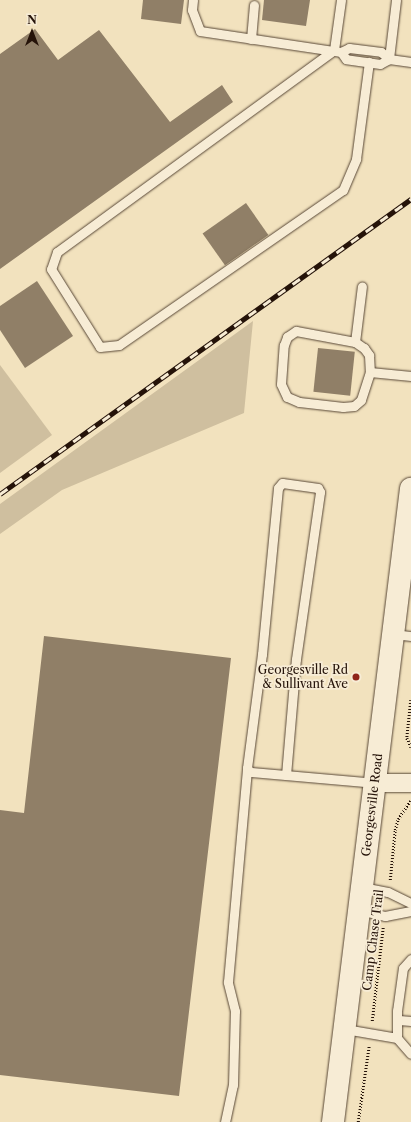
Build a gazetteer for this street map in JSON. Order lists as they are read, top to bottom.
{
  "streets": {
    "main road": ["Georgesville Road"],
    "path": ["Camp Chase Trail"]
  },
  "places": ["Georgesville Rd & Sullivant Ave"],
  "north": "top"
}
